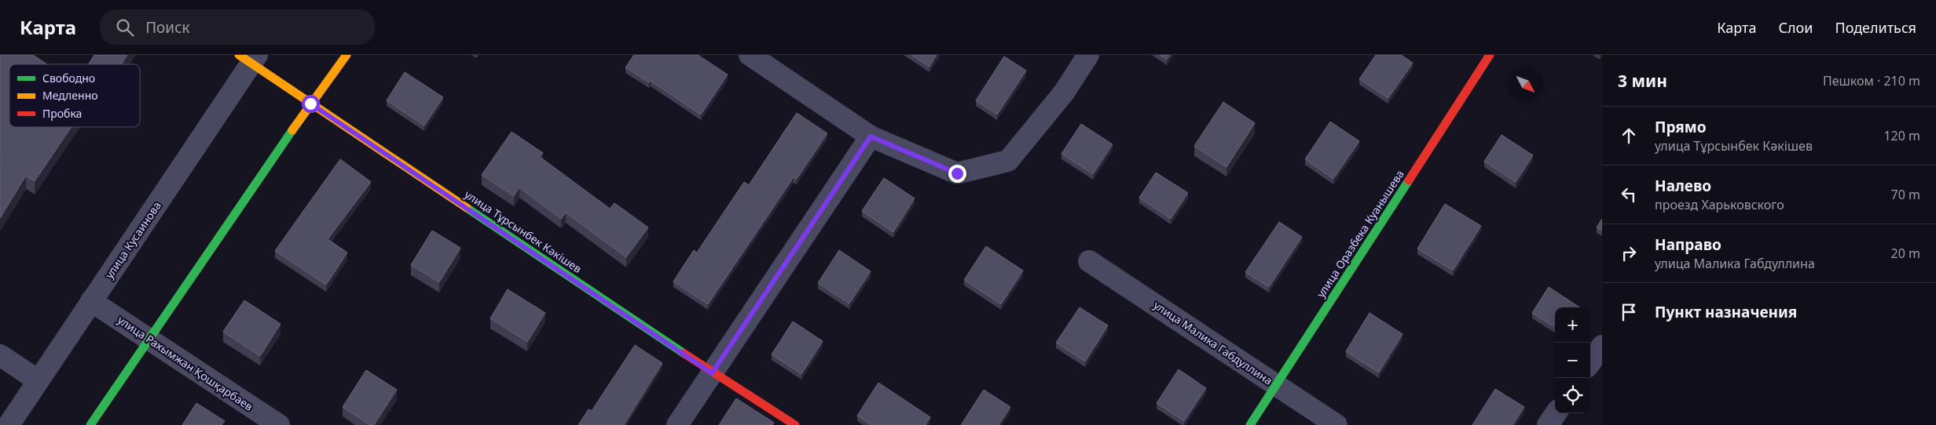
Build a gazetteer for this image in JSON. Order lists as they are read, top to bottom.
{
  "streets": {
    "street": [
      "улица Тұрсынбек Кәкішев",
      "улица Оразбека Куанышева",
      "улица Кусаинова",
      "улица Малика Габдуллина",
      "улица Рахымжан Қошқарбаев"
    ]
  },
  "crossings": [
    ["улица Тұрсынбек Кәкішев", "улица Кусаинова"],
    ["улица Оразбека Куанышева", "улица Малика Габдуллина"],
    ["улица Кусаинова", "улица Рахымжан Қошқарбаев"]
  ],
  "legend": ["Свободно", "Медленно", "Пробка"],
  "north": "bottom right",
  "page": {
    "header": "Карта",
    "search": "Поиск",
    "nav": ["Карта", "Слои", "Поделиться"],
    "heading": ["3 мин", "Пешком · 210 m"],
    "list": [
      ["Прямо", "улица Тұрсынбек Кәкішев", "120 m"],
      ["Налево", "проезд Харьковского", "70 m"],
      ["Направо", "улица Малика Габдуллина", "20 m"],
      "Пункт назначения"
    ],
    "map_buttons": ["+", "−"]
  }
}
